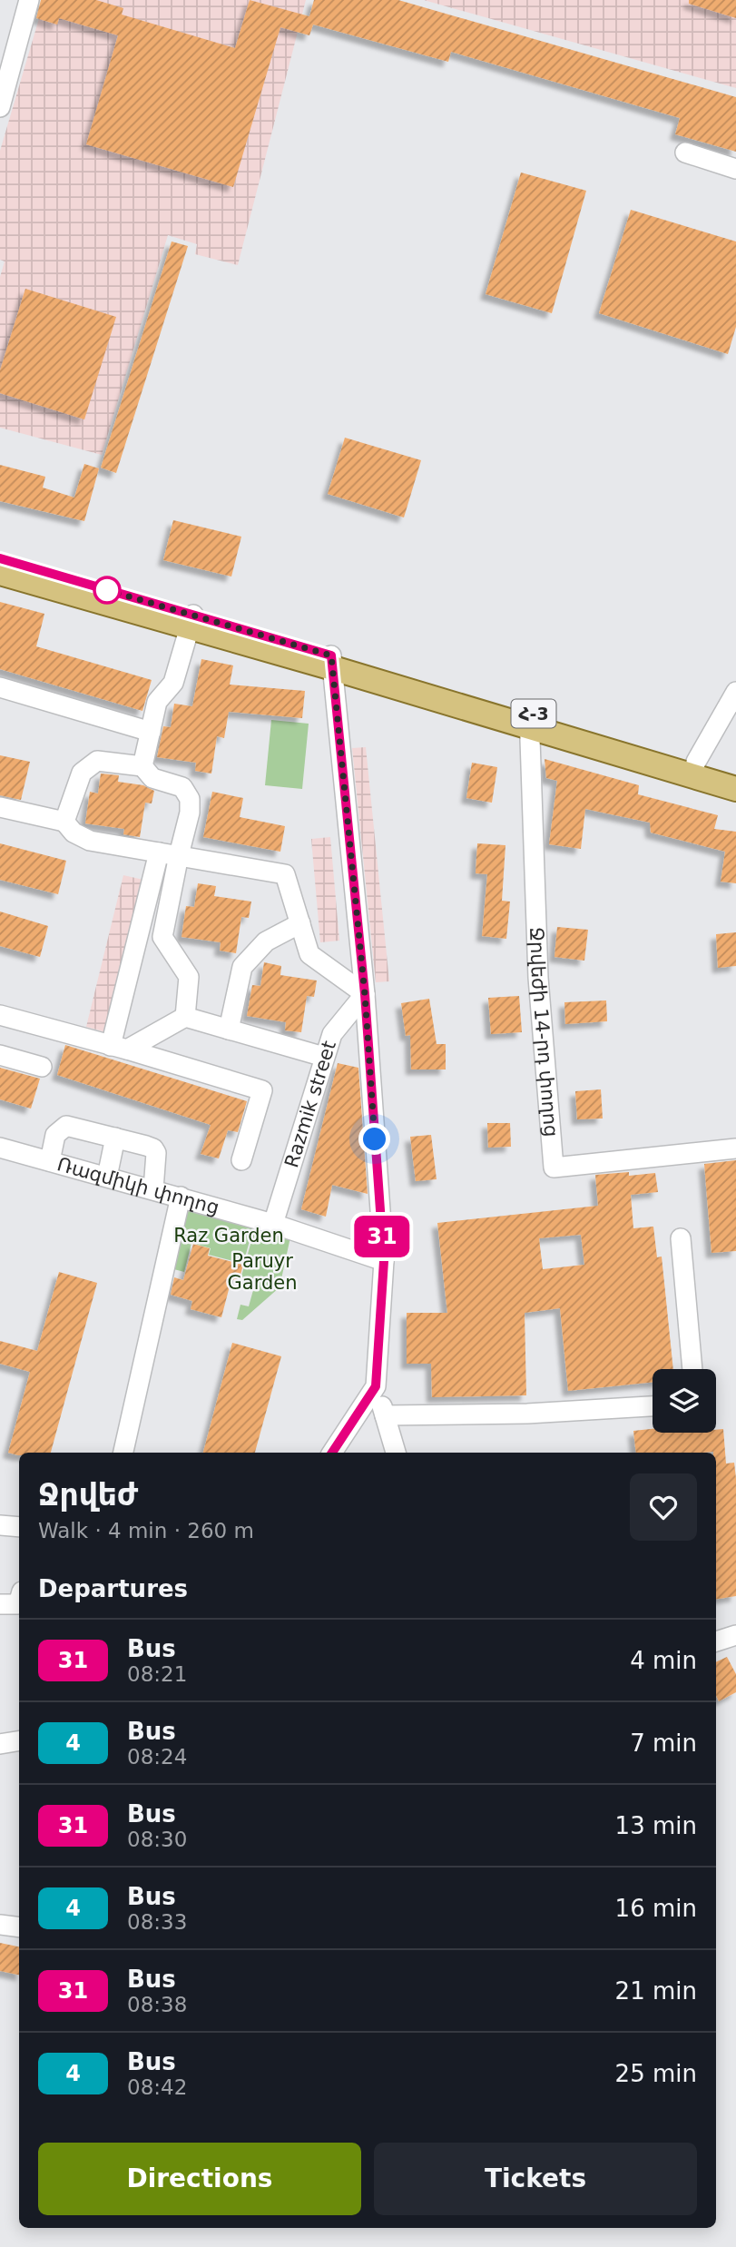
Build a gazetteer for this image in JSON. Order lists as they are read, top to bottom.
{
  "streets": {
    "main road": ["Հ-3"],
    "street": ["Ջրվեժի 14-րդ փողոց", "Razmik street", "Ռազմիկի փողոց"]
  },
  "crossings": [
    ["Հ-3", "Ջրվեժի 14-րդ փողոց"],
    ["Razmik street", "Ռազմիկի փողոց"]
  ],
  "parks": ["Raz Garden", "Paruyr Garden"],
  "lines": ["bus line 31"],
  "page": {
    "on_map": "31",
    "heading": [
      ["Ջրվեժ", "Walk · 4 min · 260 m"],
      "Departures"
    ],
    "list": [
      {
        "mark": "31",
        "name": "Bus",
        "note": "08:21",
        "value": "4 min"
      },
      {
        "mark": "4",
        "name": "Bus",
        "note": "08:24",
        "value": "7 min"
      },
      {
        "mark": "31",
        "name": "Bus",
        "note": "08:30",
        "value": "13 min"
      },
      {
        "mark": "4",
        "name": "Bus",
        "note": "08:33",
        "value": "16 min"
      },
      {
        "mark": "31",
        "name": "Bus",
        "note": "08:38",
        "value": "21 min"
      },
      {
        "mark": "4",
        "name": "Bus",
        "note": "08:42",
        "value": "25 min"
      }
    ],
    "buttons": ["Directions", "Tickets"]
  }
}
